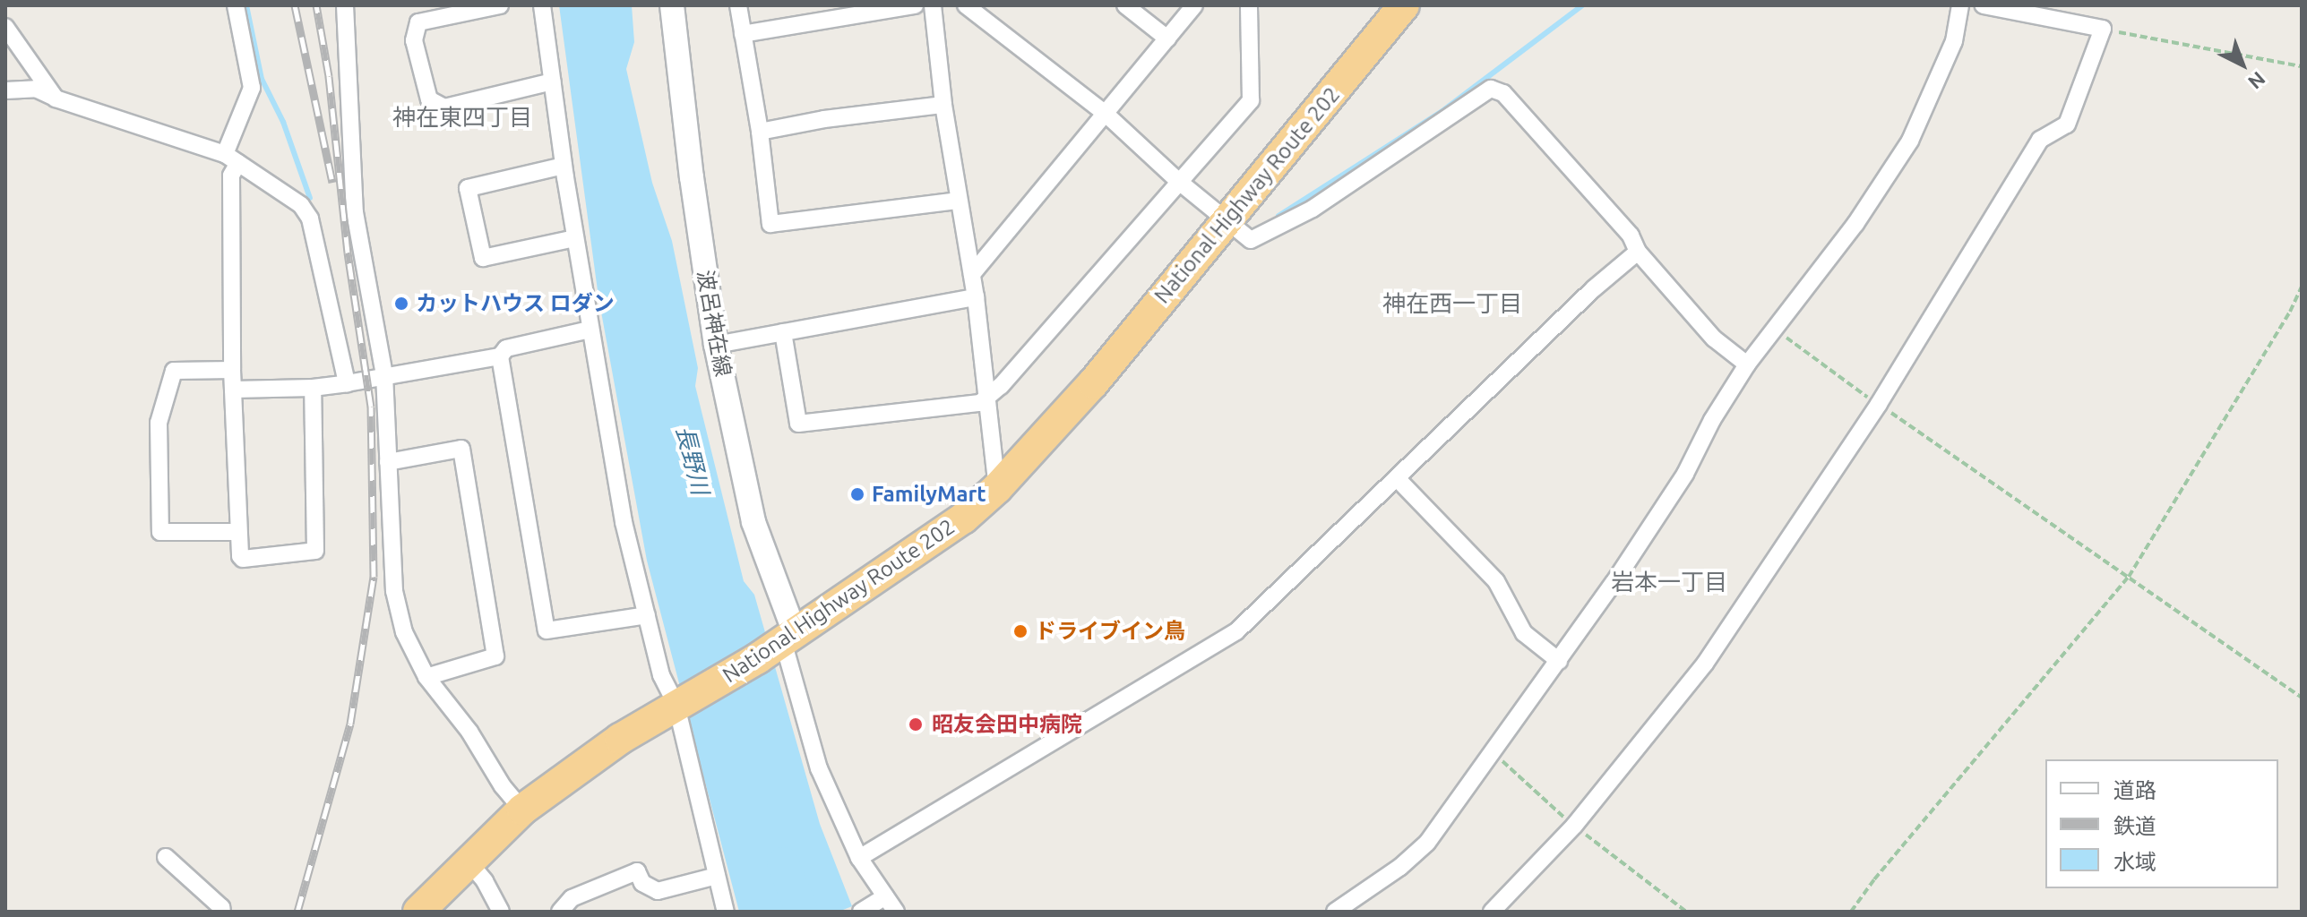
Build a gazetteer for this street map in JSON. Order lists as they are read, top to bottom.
{
  "streets": {
    "highway": ["National Highway Route 202"],
    "main road": ["波呂神在線"]
  },
  "crossings": [
    ["National Highway Route 202", "波呂神在線"]
  ],
  "districts": ["神在東四丁目", "神在西一丁目", "岩本一丁目"],
  "water": ["長野川"],
  "places": [
    "カットハウス ロダン",
    "FamilyMart",
    "ドライブイン鳥",
    "昭友会田中病院"
  ],
  "legend": ["道路", "鉄道", "水域"],
  "north": "bottom right"
}
